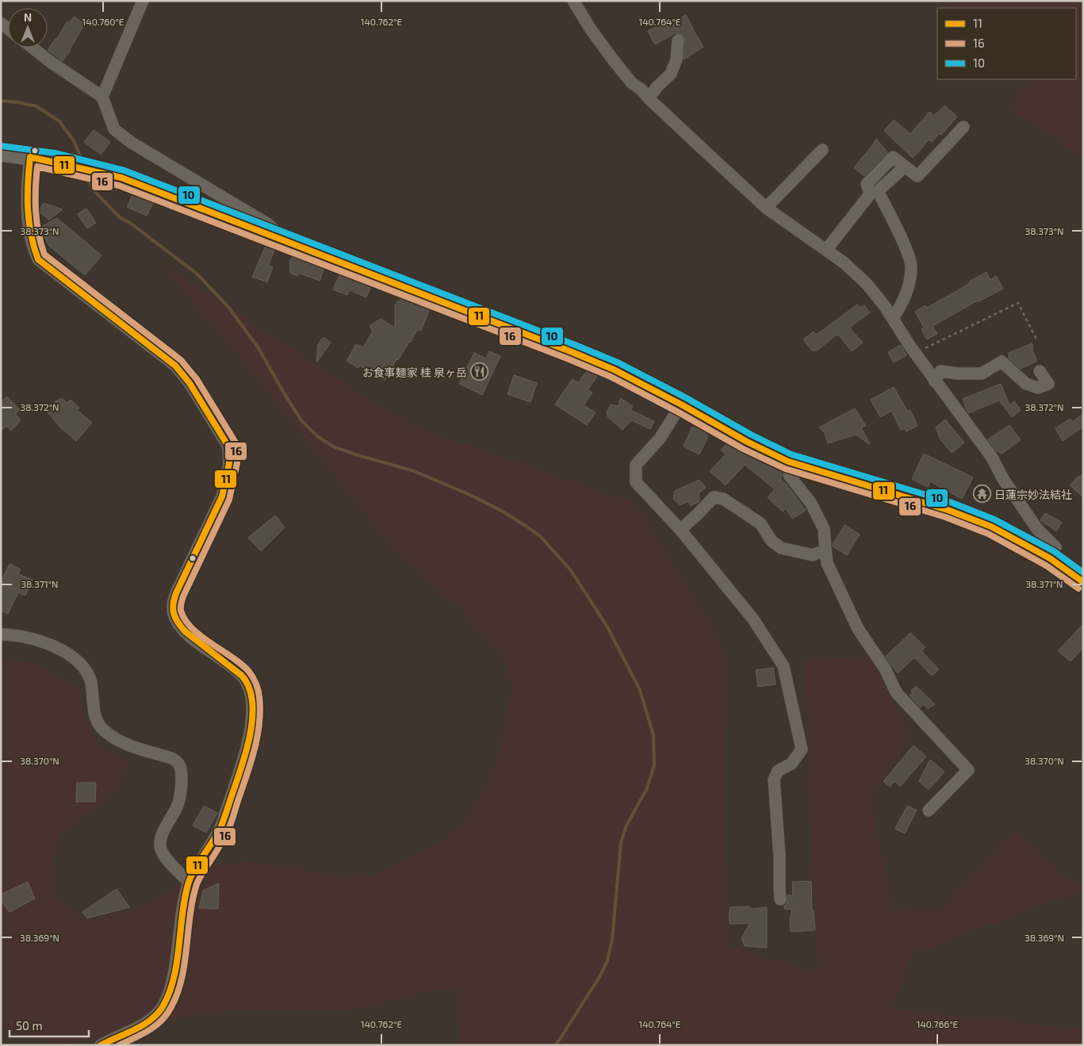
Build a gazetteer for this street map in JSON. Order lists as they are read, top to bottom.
{
  "places": {
    "restaurant": ["お食事麺家 桂 泉ヶ岳"],
    "temple": ["日蓮宗妙法結社"]
  },
  "lines": ["transit line 10", "transit line 11", "transit line 16"],
  "legend": ["11", "16", "10"],
  "scale_bar": "50 m",
  "north": "top",
  "coordinates": [
    "140.760°E",
    "140.762°E",
    "140.764°E",
    "38.373°N",
    "38.372°N",
    "38.371°N",
    "38.370°N",
    "38.369°N",
    "140.766°E"
  ]
}
